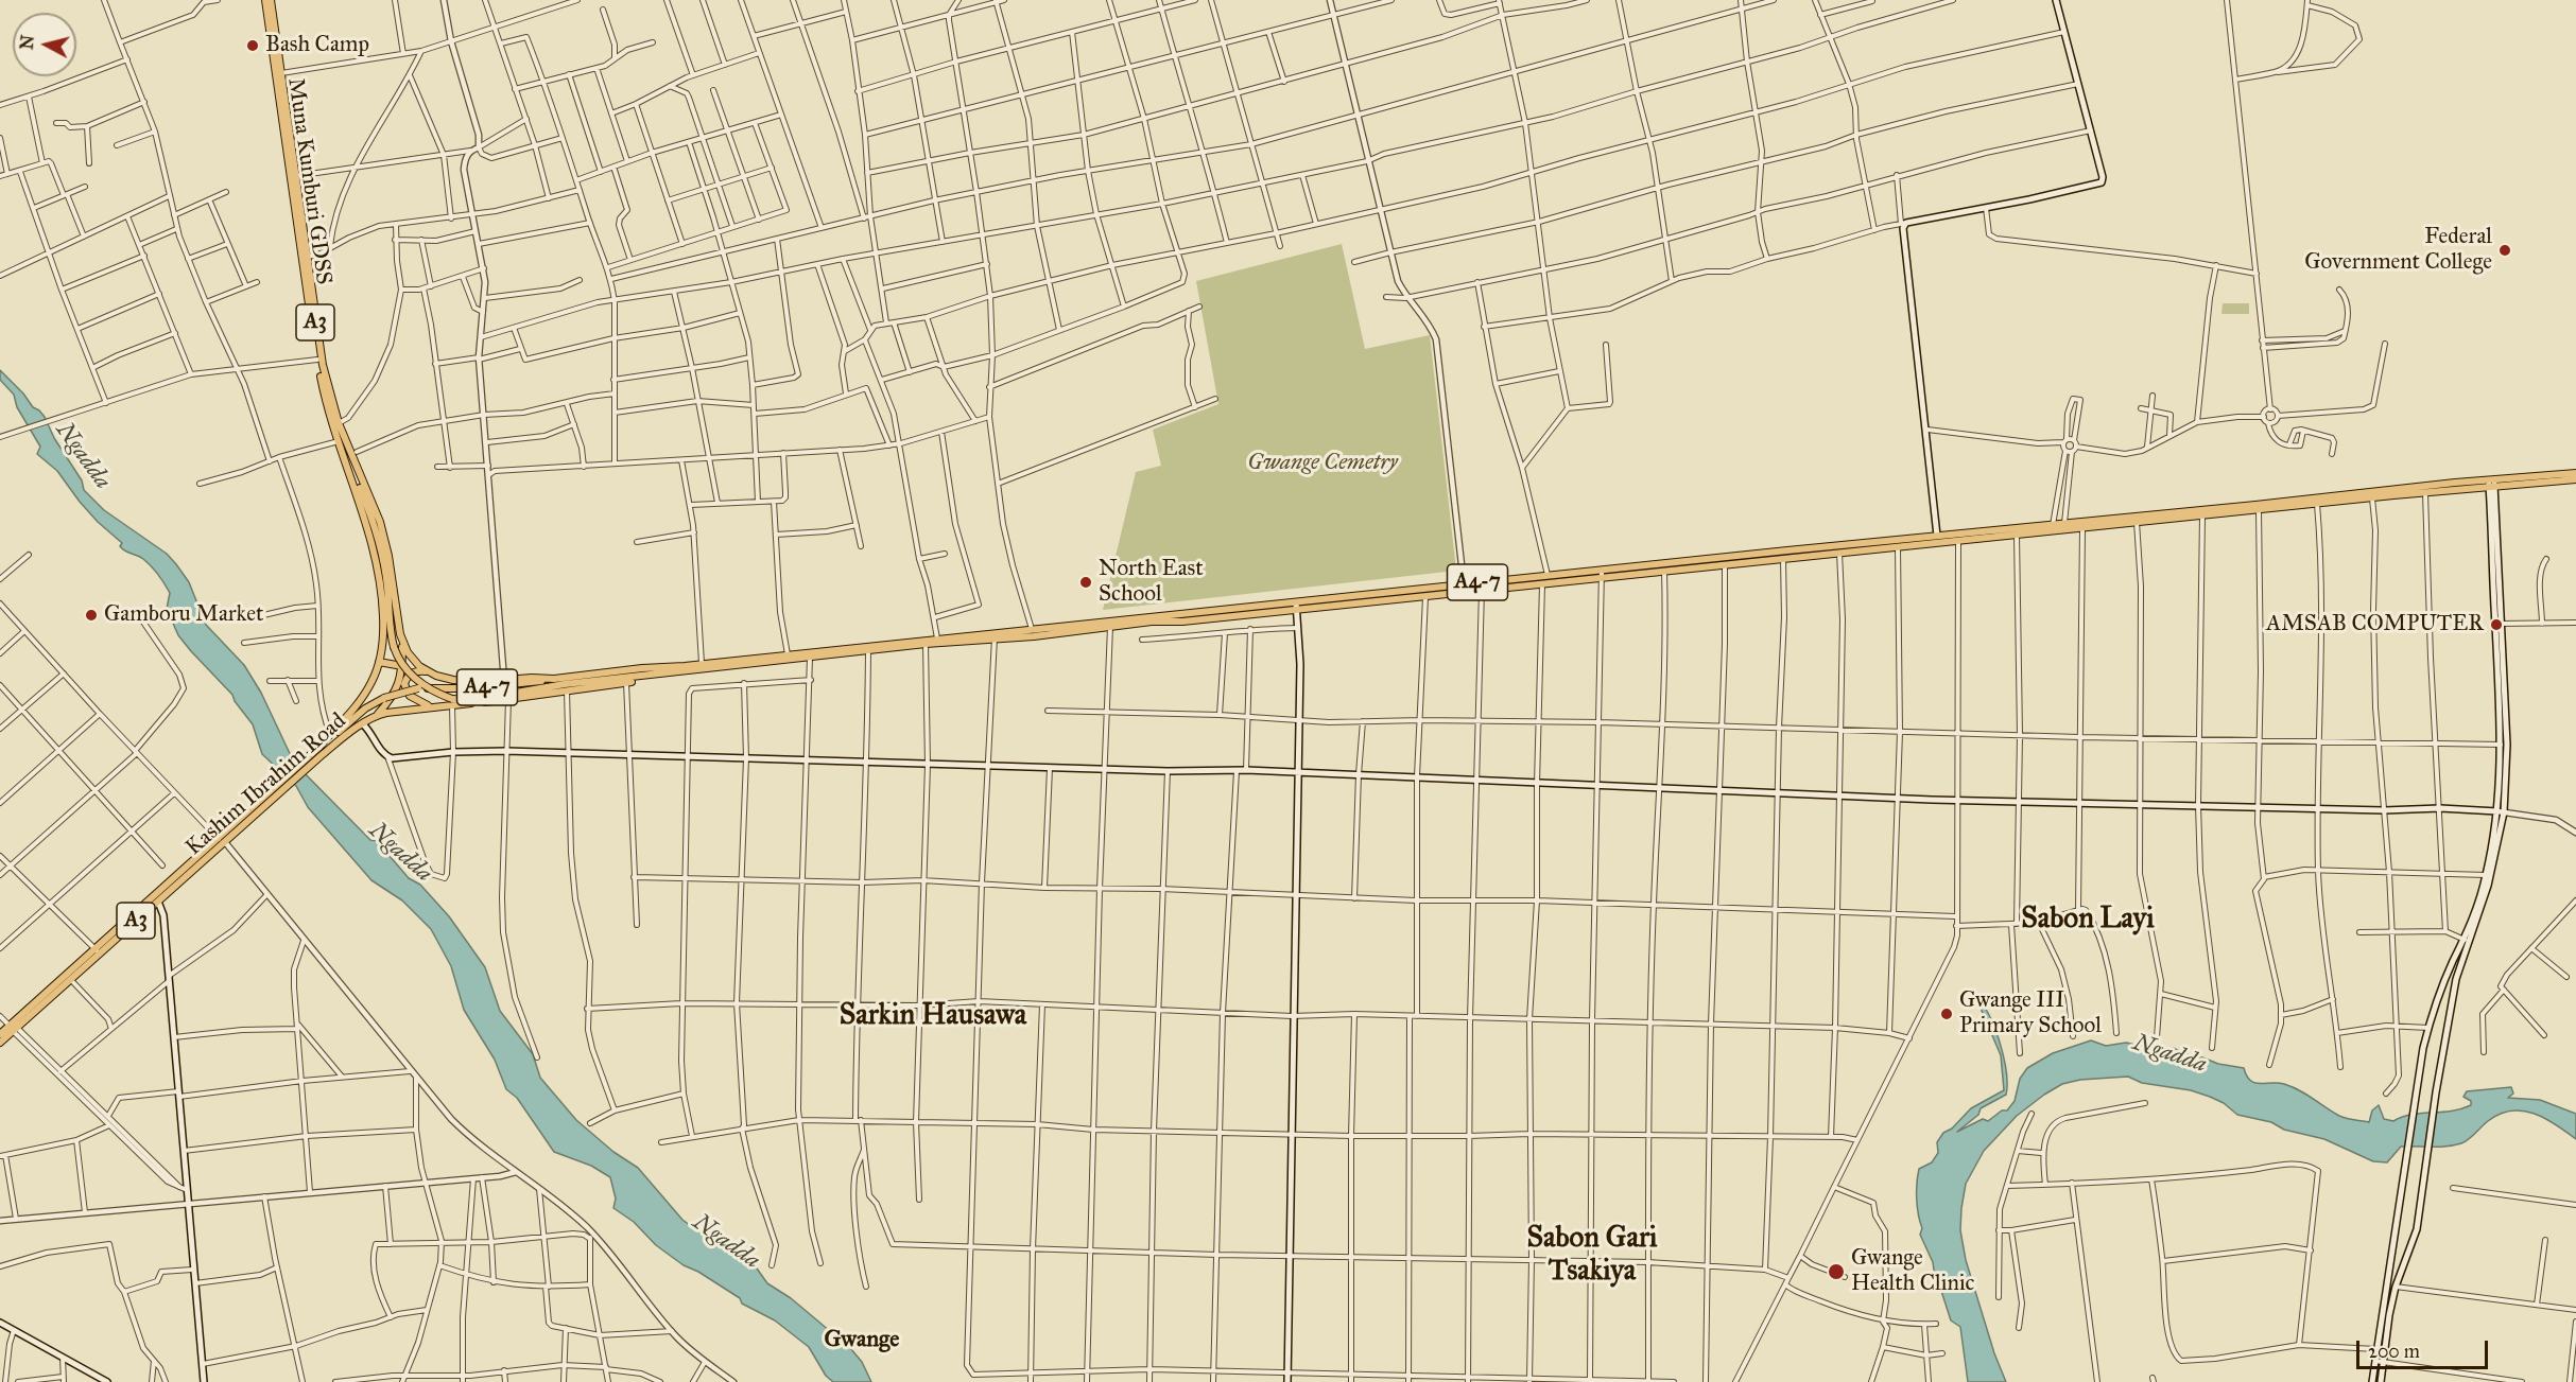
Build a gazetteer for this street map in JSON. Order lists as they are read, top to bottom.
{
  "streets": {
    "highway": [
      "Muna Kumburi GDSS",
      "A3",
      "A4-7",
      "Kashim Ibrahim Road"
    ]
  },
  "crossings": [
    ["Muna Kumburi GDSS", "A3"],
    ["Muna Kumburi GDSS", "A4-7"],
    ["Muna Kumburi GDSS", "Kashim Ibrahim Road"],
    ["A3", "A4-7"],
    ["A3", "Kashim Ibrahim Road"],
    ["A4-7", "Kashim Ibrahim Road"]
  ],
  "districts": [
    "Sabon Layi",
    "Sarkin Hausawa",
    "Sabon Gari Tsakiya",
    "Gwange"
  ],
  "water": ["Ngadda"],
  "parks": ["Gwange Cemetry"],
  "places": [
    "Bash Camp",
    "Federal Government College",
    "North East School",
    "Gamboru Market",
    "AMSAB COMPUTER",
    "Gwange III Primary School",
    "Gwange Health Clinic"
  ],
  "scale_bar": "200 m",
  "north": "left"
}
